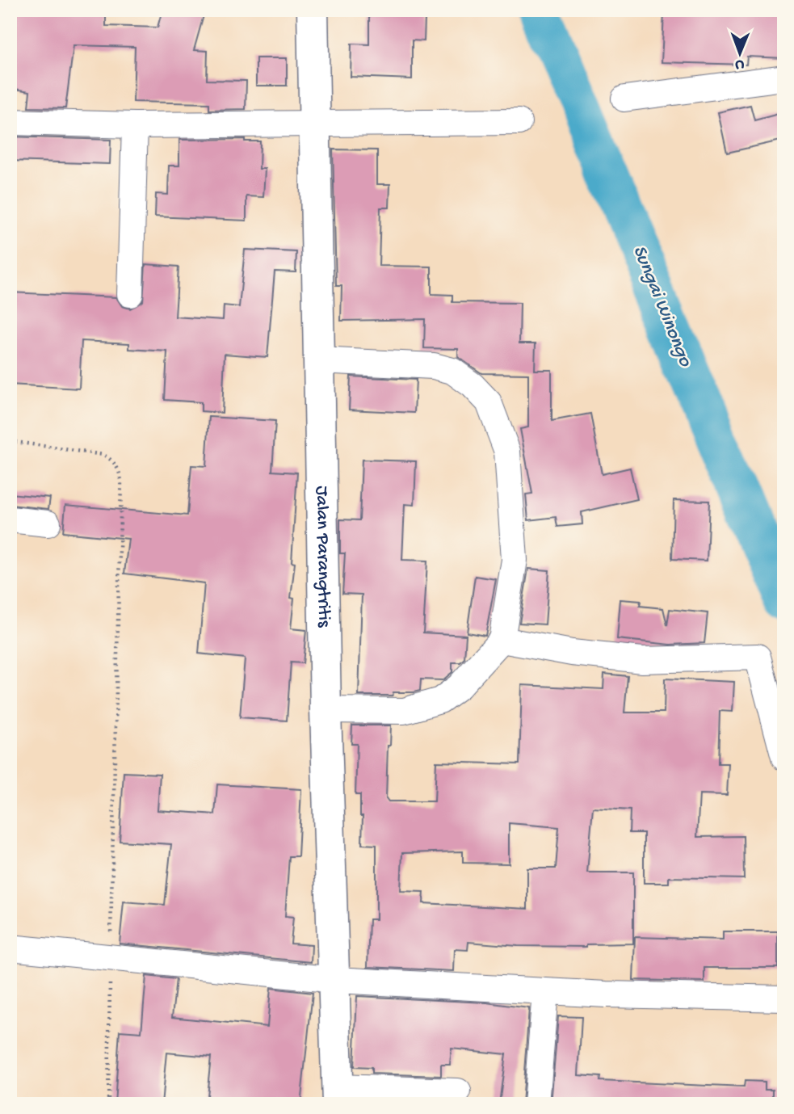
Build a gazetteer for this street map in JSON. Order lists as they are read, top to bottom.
{
  "streets": {
    "main road": ["Jalan Parangtritis"]
  },
  "water": ["Sungai Winongo"],
  "north": "bottom"
}
